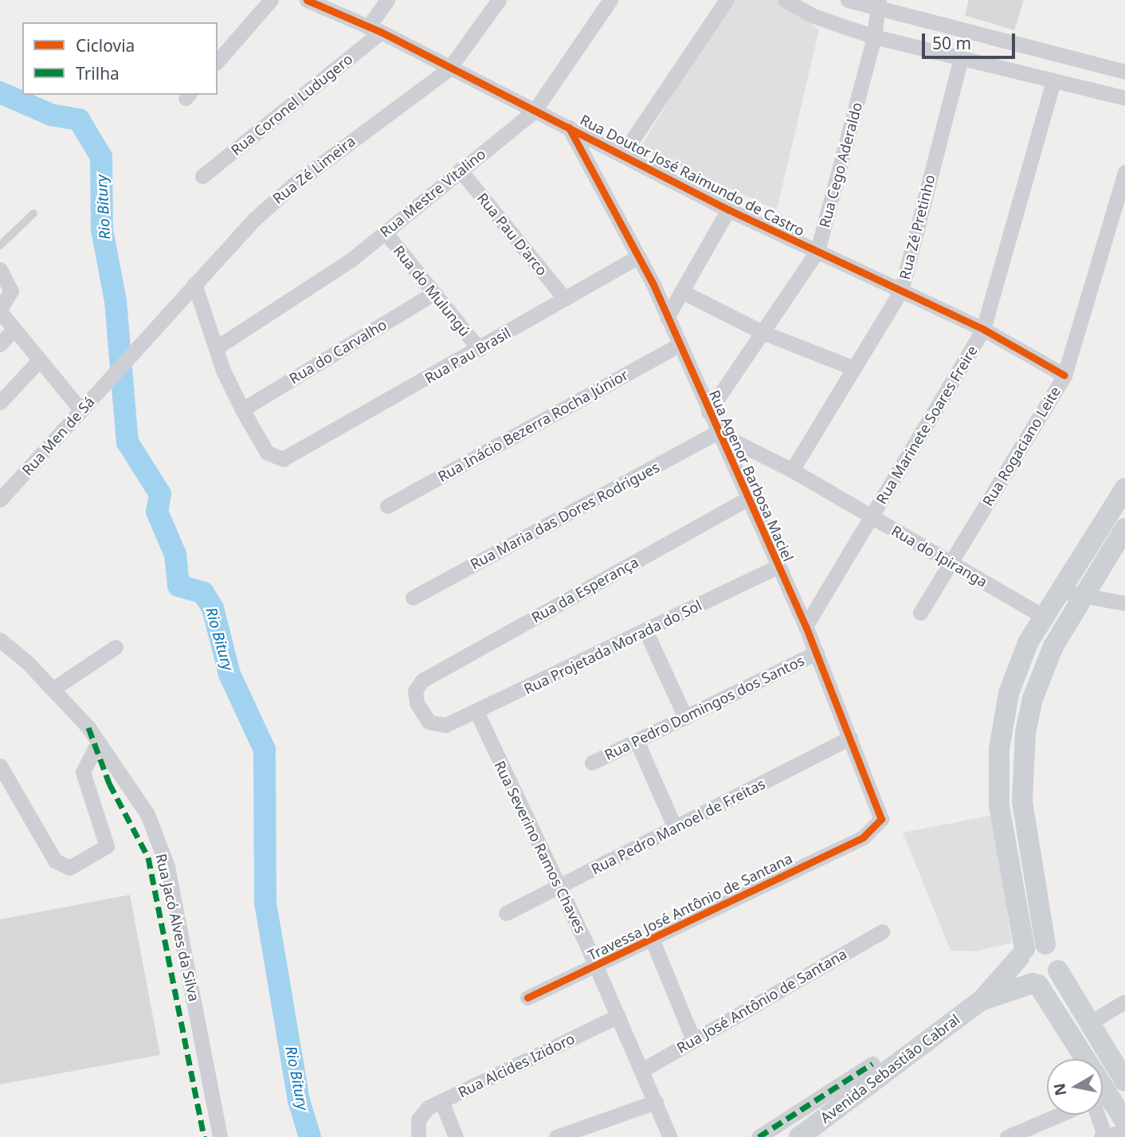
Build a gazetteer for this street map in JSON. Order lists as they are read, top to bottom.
{
  "streets": {
    "main road": ["Avenida Sebastião Cabral"],
    "street": [
      "Rua Coronel Ludugero",
      "Rua Cego Aderaldo",
      "Rua Zé Limeira",
      "Rua Doutor José Raimundo de Castro",
      "Rua Mestre Vitalino",
      "Rua Zé Pretinho",
      "Rua Pau D'arco",
      "Rua do Mulungú",
      "Rua do Carvalho",
      "Rua Pau Brasil",
      "Rua Marinete Soares Freire",
      "Rua Inácio Bezerra Rocha Júnior",
      "Rua Men de Sá",
      "Rua Rogaciano Leite",
      "Rua Agenor Barbosa Maciel",
      "Rua Maria das Dores Rodrigues",
      "Rua do Ipiranga",
      "Rua da Esperança",
      "Rua Projetada Morada do Sol",
      "Rua Pedro Domingos dos Santos",
      "Rua Pedro Manoel de Freitas",
      "Rua Severino Ramos Chaves",
      "Travessa José Antônio de Santana",
      "Rua Jacó Alves da Silva",
      "Rua José Antônio de Santana",
      "Rua Alcides Izidoro"
    ]
  },
  "crossings": [
    ["Rua Coronel Ludugero", "Rua Doutor José Raimundo de Castro"],
    ["Rua Cego Aderaldo", "Rua Doutor José Raimundo de Castro"],
    ["Rua Cego Aderaldo", "Rua Agenor Barbosa Maciel"],
    ["Rua Zé Limeira", "Rua Doutor José Raimundo de Castro"],
    ["Rua Zé Limeira", "Rua Men de Sá"],
    ["Rua Doutor José Raimundo de Castro", "Rua Mestre Vitalino"],
    ["Rua Doutor José Raimundo de Castro", "Rua Zé Pretinho"],
    ["Rua Doutor José Raimundo de Castro", "Rua Marinete Soares Freire"],
    ["Rua Doutor José Raimundo de Castro", "Rua Rogaciano Leite"],
    ["Rua Doutor José Raimundo de Castro", "Rua Agenor Barbosa Maciel"],
    ["Rua Mestre Vitalino", "Rua Pau D'arco"],
    ["Rua Mestre Vitalino", "Rua do Mulungú"],
    ["Rua Zé Pretinho", "Rua do Ipiranga"],
    ["Rua Pau D'arco", "Rua Pau Brasil"],
    ["Rua do Mulungú", "Rua do Carvalho"],
    ["Rua do Mulungú", "Rua Pau Brasil"],
    ["Rua do Carvalho", "Rua Pau Brasil"],
    ["Rua Pau Brasil", "Rua Agenor Barbosa Maciel"],
    ["Rua Marinete Soares Freire", "Rua Agenor Barbosa Maciel"],
    ["Rua Marinete Soares Freire", "Rua do Ipiranga"],
    ["Rua Inácio Bezerra Rocha Júnior", "Rua Agenor Barbosa Maciel"],
    ["Rua Rogaciano Leite", "Rua do Ipiranga"],
    ["Rua Agenor Barbosa Maciel", "Rua Maria das Dores Rodrigues"],
    ["Rua Agenor Barbosa Maciel", "Rua do Ipiranga"],
    ["Rua Agenor Barbosa Maciel", "Rua da Esperança"],
    ["Rua Agenor Barbosa Maciel", "Rua Projetada Morada do Sol"],
    ["Rua Agenor Barbosa Maciel", "Rua Pedro Domingos dos Santos"],
    ["Rua Agenor Barbosa Maciel", "Rua Pedro Manoel de Freitas"],
    ["Rua Agenor Barbosa Maciel", "Travessa José Antônio de Santana"],
    ["Rua Maria das Dores Rodrigues", "Rua do Ipiranga"],
    ["Rua da Esperança", "Rua Projetada Morada do Sol"],
    ["Rua Projetada Morada do Sol", "Rua Severino Ramos Chaves"],
    ["Rua Pedro Manoel de Freitas", "Rua Severino Ramos Chaves"],
    ["Rua Severino Ramos Chaves", "Travessa José Antônio de Santana"],
    ["Rua Severino Ramos Chaves", "Rua José Antônio de Santana"],
    ["Rua Severino Ramos Chaves", "Rua Alcides Izidoro"]
  ],
  "water": ["Rio Bitury"],
  "legend": ["Ciclovia", "Trilha"],
  "scale_bar": "50 m",
  "north": "left"
}
